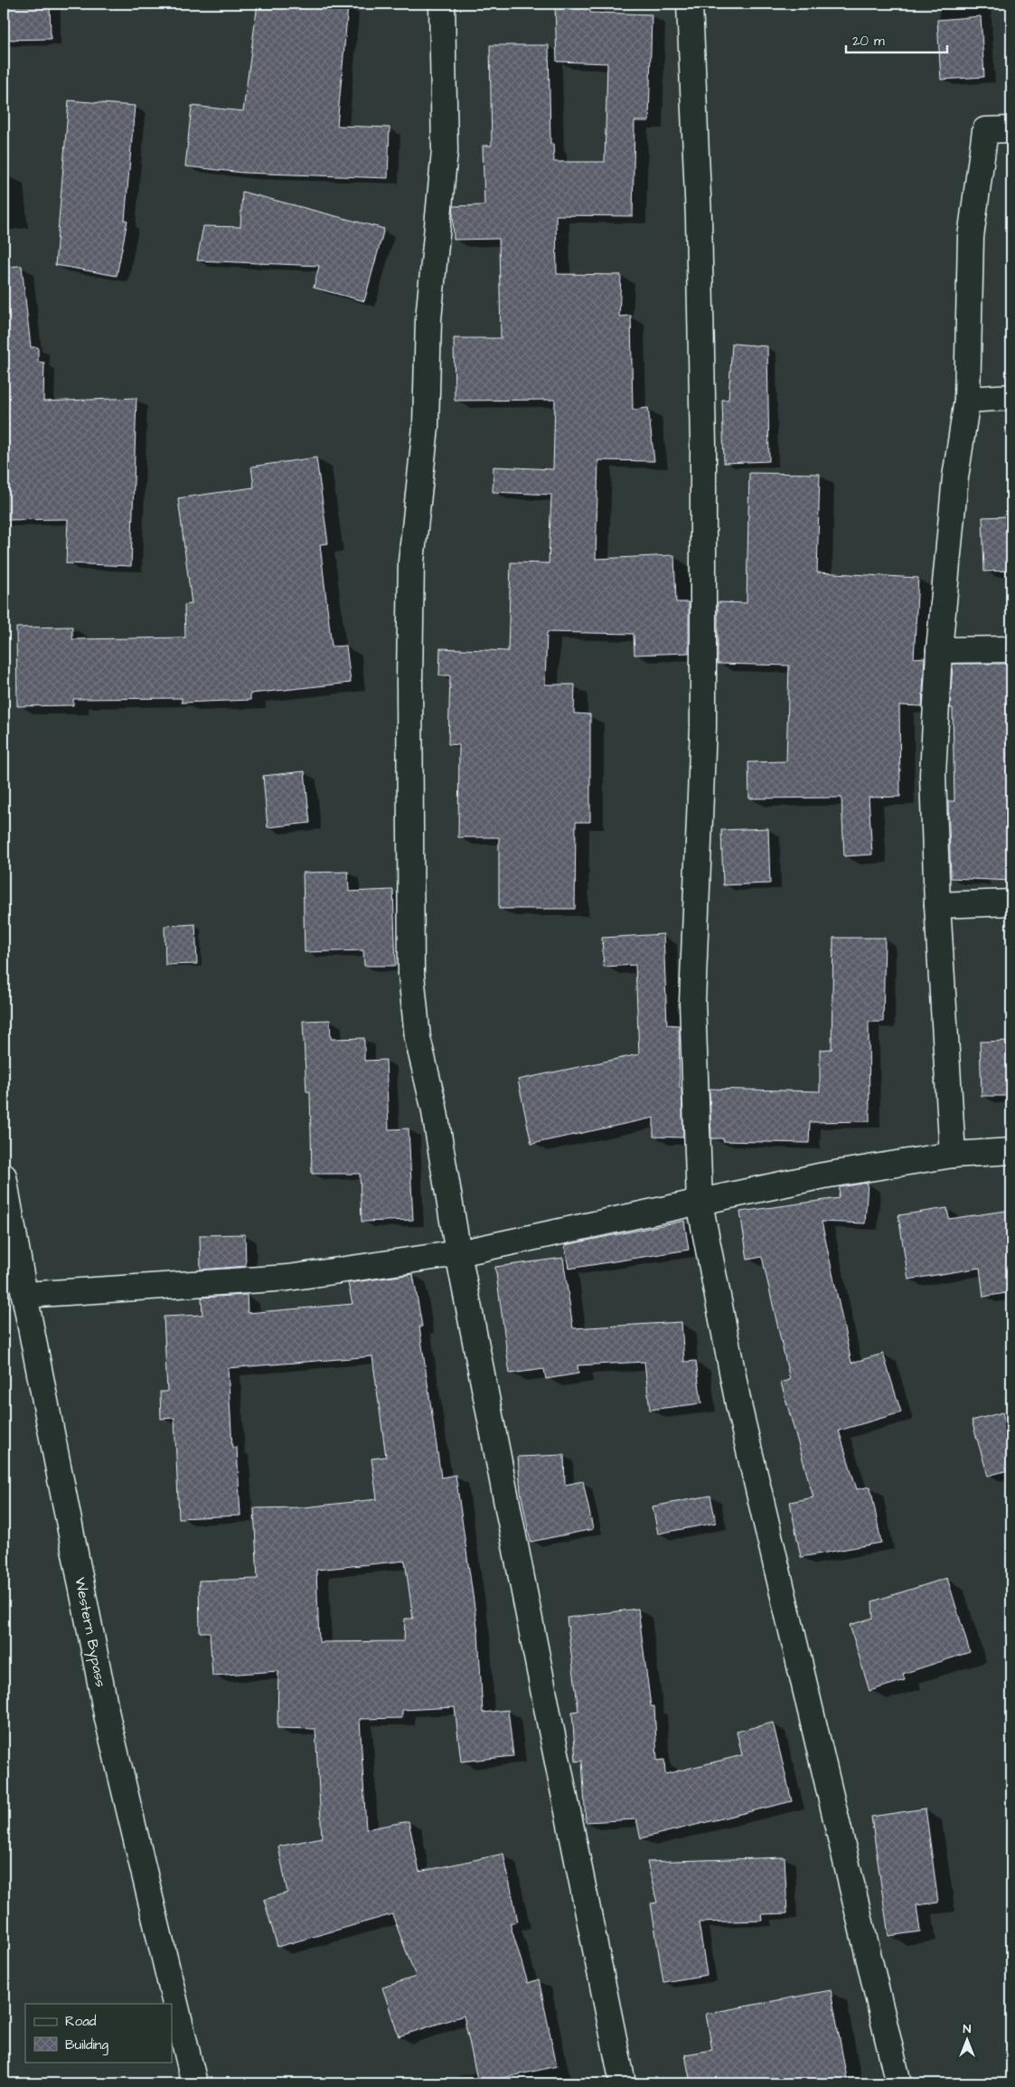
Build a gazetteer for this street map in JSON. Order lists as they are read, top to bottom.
{
  "streets": {
    "street": ["Western Bypass"]
  },
  "legend": ["Road", "Building"],
  "scale_bar": "20 m",
  "north": "top"
}
